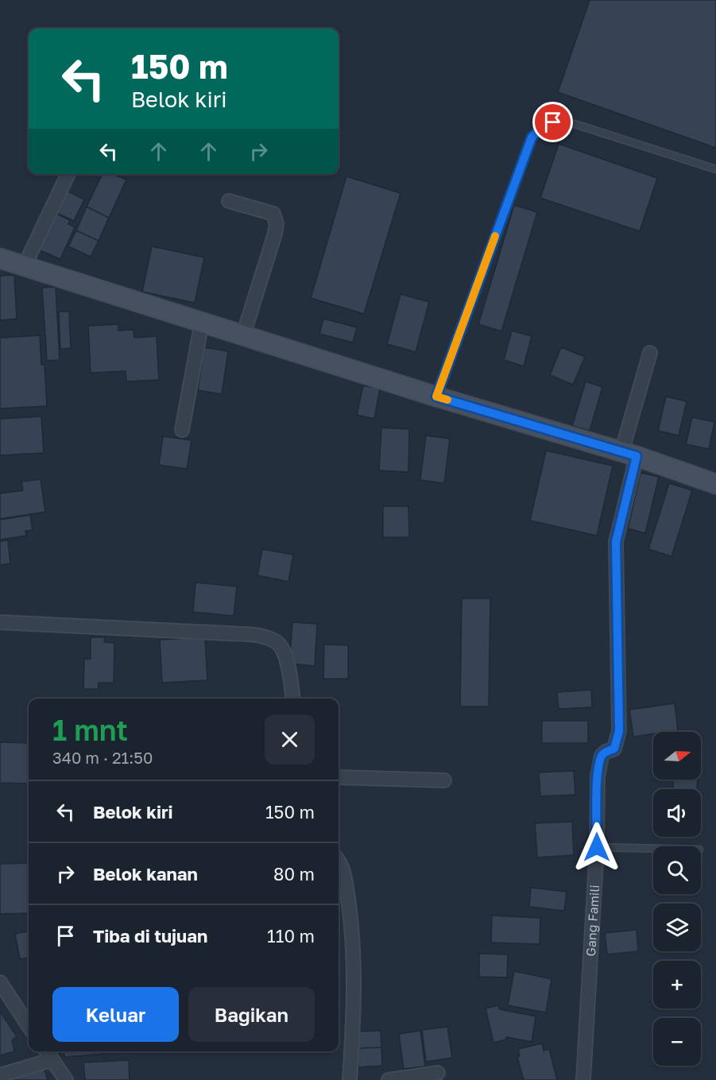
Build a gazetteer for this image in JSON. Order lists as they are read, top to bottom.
{
  "streets": {
    "street": ["Gang Famili"]
  },
  "north": "right",
  "page": {
    "turn": ["150 m", "Belok kiri"],
    "heading": ["1 mnt", "340 m · 21:50"],
    "map_buttons": ["+", "−"],
    "list": [
      {
        "name": "Belok kiri",
        "value": "150 m"
      },
      {
        "name": "Belok kanan",
        "value": "80 m"
      },
      {
        "name": "Tiba di tujuan",
        "value": "110 m"
      }
    ],
    "buttons": ["Keluar", "Bagikan"]
  }
}
